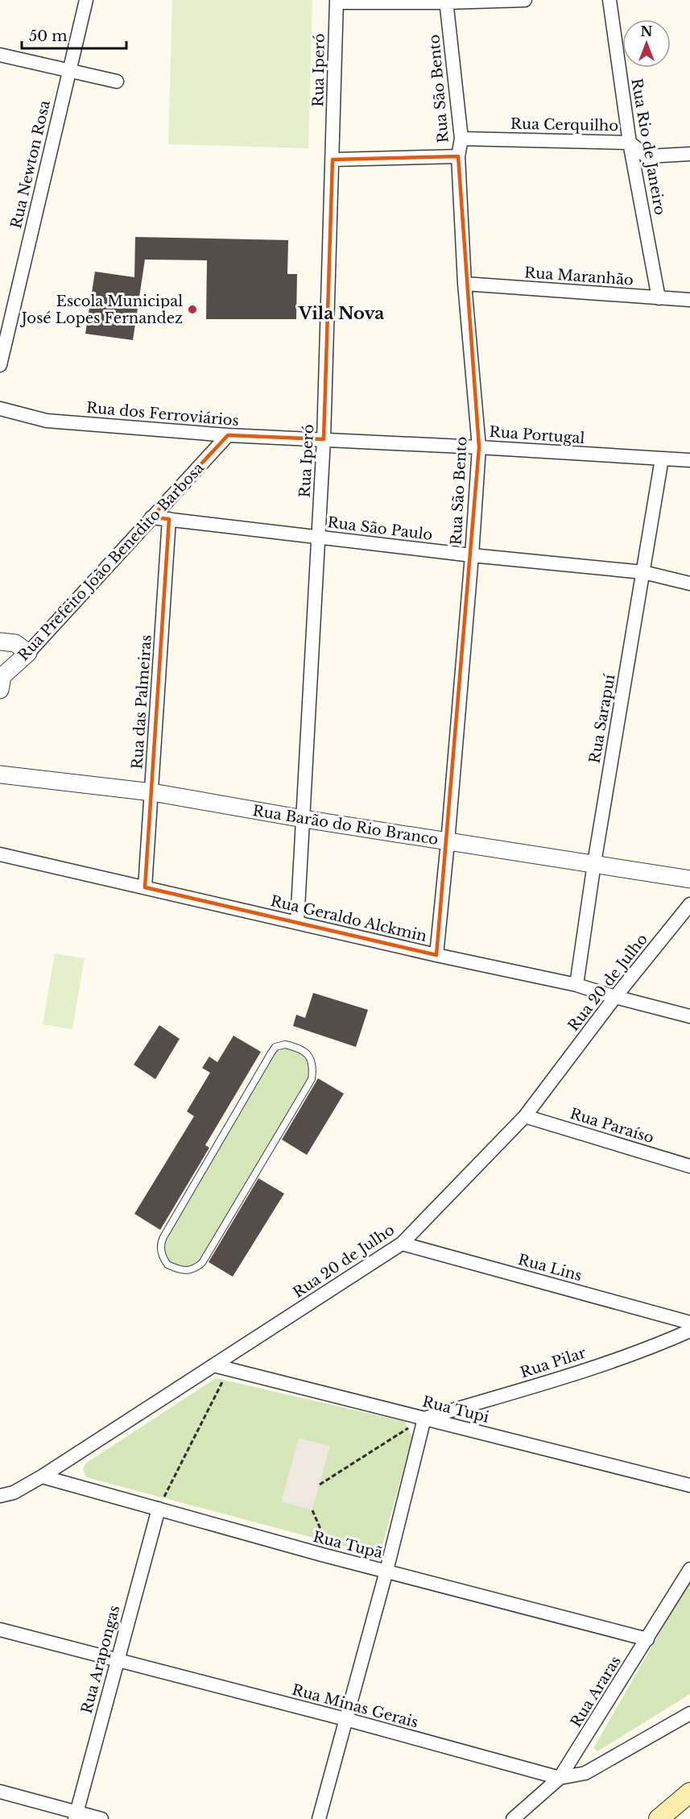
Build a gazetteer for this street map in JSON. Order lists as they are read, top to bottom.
{
  "streets": {
    "street": [
      "Rua Iperó",
      "Rua São Bento",
      "Rua Cerquilho",
      "Rua Rio de Janeiro",
      "Rua Newton Rosa",
      "Rua Maranhão",
      "Rua dos Ferroviários",
      "Rua Portugal",
      "Rua São Paulo",
      "Rua Prefeito João Benedito Barbosa",
      "Rua das Palmeiras",
      "Rua Sarapuí",
      "Rua Barão do Rio Branco",
      "Rua Geraldo Alckmin",
      "Rua 20 de Julho",
      "Rua Paraíso",
      "Rua Lins",
      "Rua Pilar",
      "Rua Tupi",
      "Rua Tupã",
      "Rua Arapongas",
      "Rua Araras",
      "Rua Minas Gerais"
    ]
  },
  "crossings": [
    ["Rua Iperó", "Rua dos Ferroviários"],
    ["Rua Iperó", "Rua Portugal"],
    ["Rua Iperó", "Rua São Paulo"],
    ["Rua Iperó", "Rua Barão do Rio Branco"],
    ["Rua Iperó", "Rua Geraldo Alckmin"],
    ["Rua São Bento", "Rua Cerquilho"],
    ["Rua São Bento", "Rua Maranhão"],
    ["Rua São Bento", "Rua Portugal"],
    ["Rua São Bento", "Rua São Paulo"],
    ["Rua São Bento", "Rua Barão do Rio Branco"],
    ["Rua São Bento", "Rua Geraldo Alckmin"],
    ["Rua Cerquilho", "Rua Rio de Janeiro"],
    ["Rua Rio de Janeiro", "Rua Maranhão"],
    ["Rua dos Ferroviários", "Rua Portugal"],
    ["Rua dos Ferroviários", "Rua Prefeito João Benedito Barbosa"],
    ["Rua Portugal", "Rua Sarapuí"],
    ["Rua São Paulo", "Rua Prefeito João Benedito Barbosa"],
    ["Rua São Paulo", "Rua das Palmeiras"],
    ["Rua São Paulo", "Rua Sarapuí"],
    ["Rua das Palmeiras", "Rua Barão do Rio Branco"],
    ["Rua das Palmeiras", "Rua Geraldo Alckmin"],
    ["Rua Sarapuí", "Rua Barão do Rio Branco"],
    ["Rua Sarapuí", "Rua Geraldo Alckmin"],
    ["Rua Geraldo Alckmin", "Rua 20 de Julho"],
    ["Rua 20 de Julho", "Rua Paraíso"],
    ["Rua 20 de Julho", "Rua Lins"],
    ["Rua 20 de Julho", "Rua Tupi"],
    ["Rua 20 de Julho", "Rua Tupã"],
    ["Rua Pilar", "Rua Tupi"],
    ["Rua Tupã", "Rua Arapongas"],
    ["Rua Tupã", "Rua Araras"],
    ["Rua Arapongas", "Rua Minas Gerais"],
    ["Rua Araras", "Rua Minas Gerais"]
  ],
  "districts": ["Vila Nova"],
  "places": ["Escola Municipal José Lopes Fernandez"],
  "scale_bar": "50 m",
  "north": "top"
}
